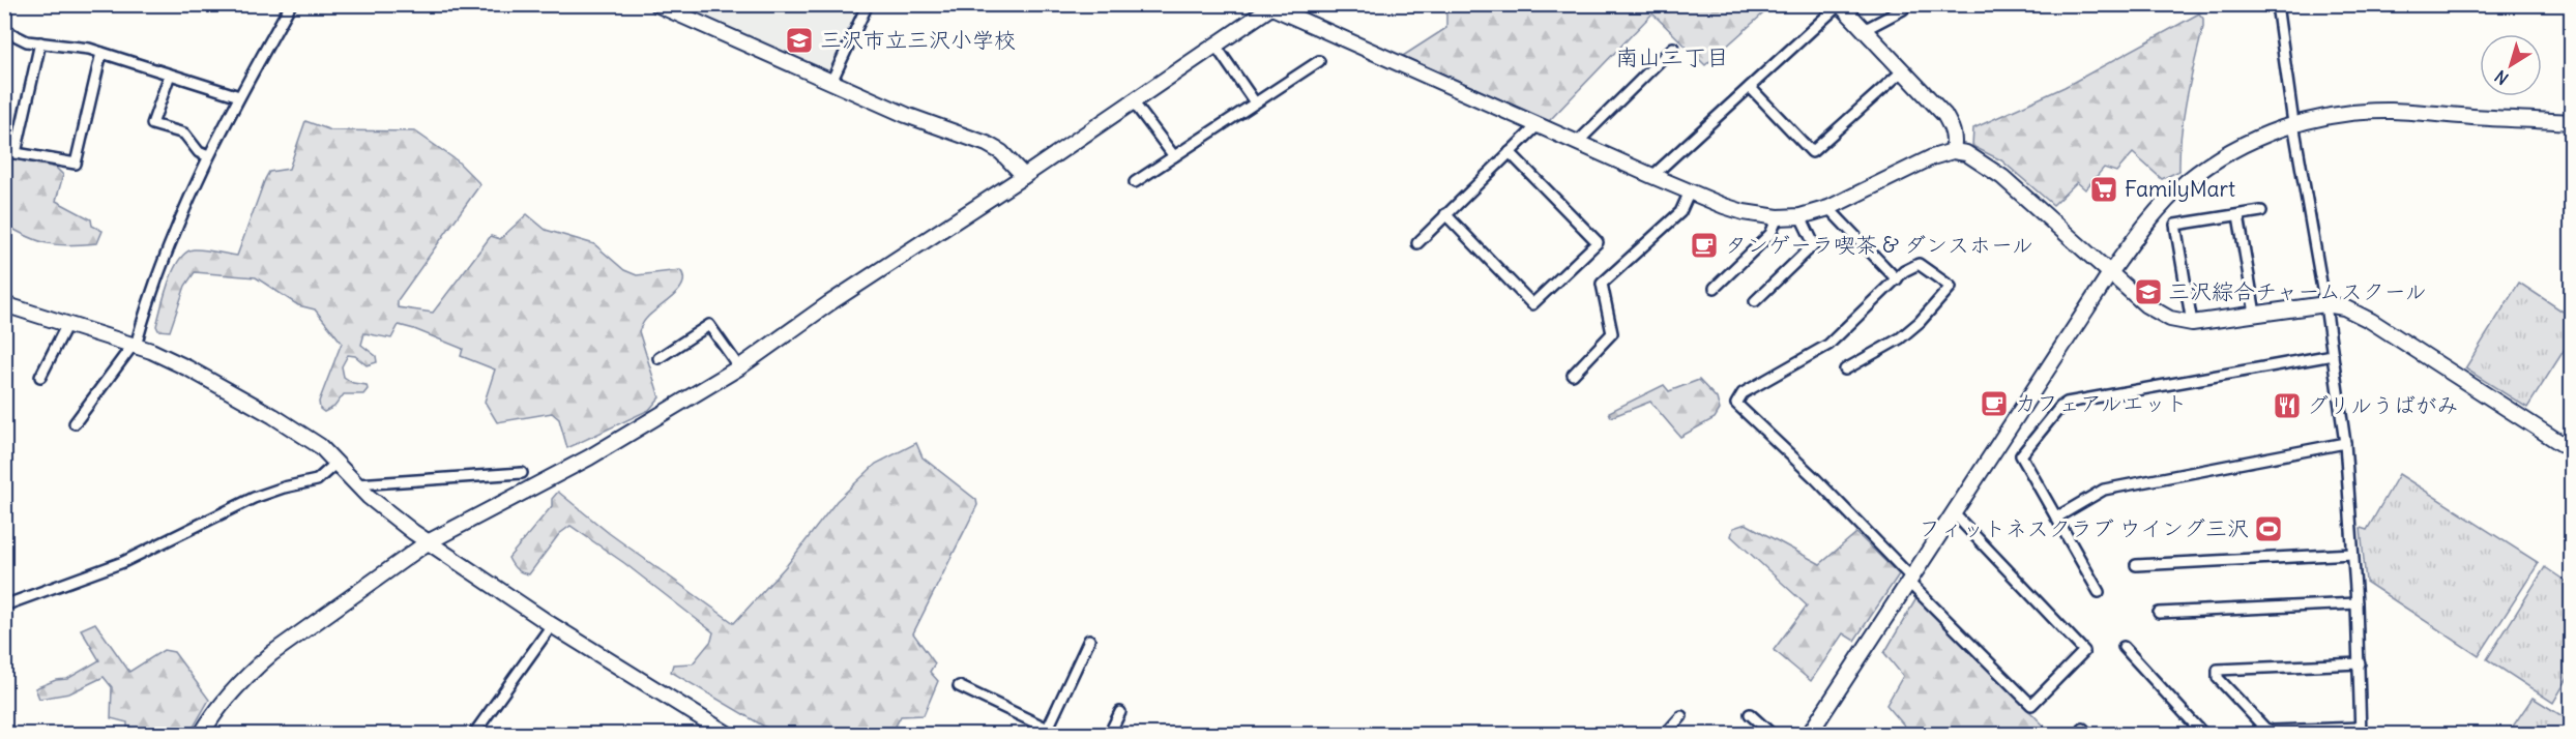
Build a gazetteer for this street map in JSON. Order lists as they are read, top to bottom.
{
  "districts": ["南山二丁目"],
  "places": {
    "school or university": ["三沢市立三沢小学校", "三沢綜合チャームスクール"],
    "supermarket": ["FamilyMart"],
    "cafe": ["タンゲーラ喫茶 & ダンスホール", "カフェアルエット"],
    "restaurant": ["グリルうばがみ"],
    "sports": ["フィットネスクラブ ウイング三沢"]
  },
  "north": "bottom left"
}
